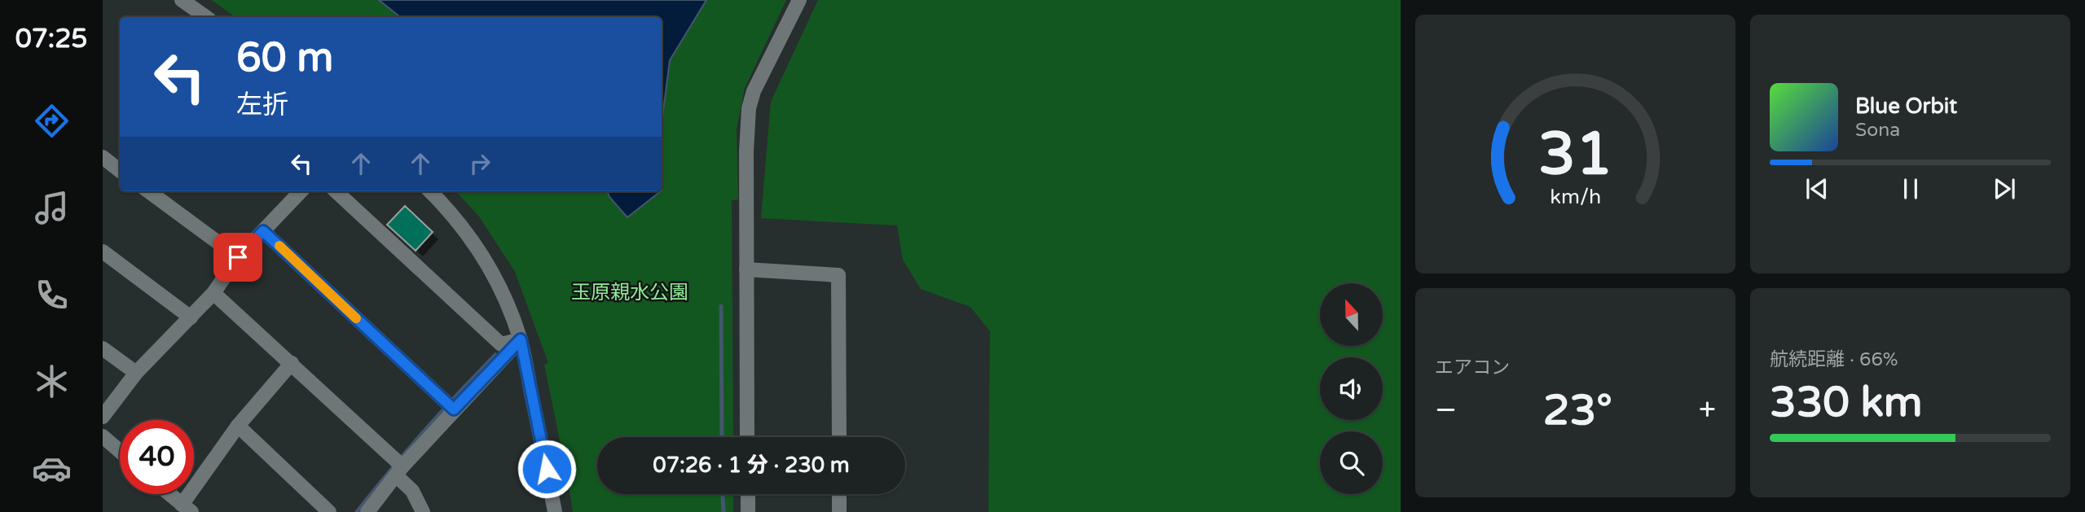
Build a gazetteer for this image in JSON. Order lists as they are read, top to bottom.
{
  "parks": ["玉原親水公園"],
  "north": "top",
  "page": {
    "tabs": "07:25",
    "turn": ["60 m", "左折"],
    "song": ["Blue Orbit", "Sona"],
    "tile": [
      "エアコン",
      ["航続距離 · 66%", "330 km"]
    ],
    "heat": ["−", "23°", "+"],
    "limit": "40",
    "trip": "07:26 · 1 分 · 230 m",
    "gauge": ["31", "km/h"]
  }
}
